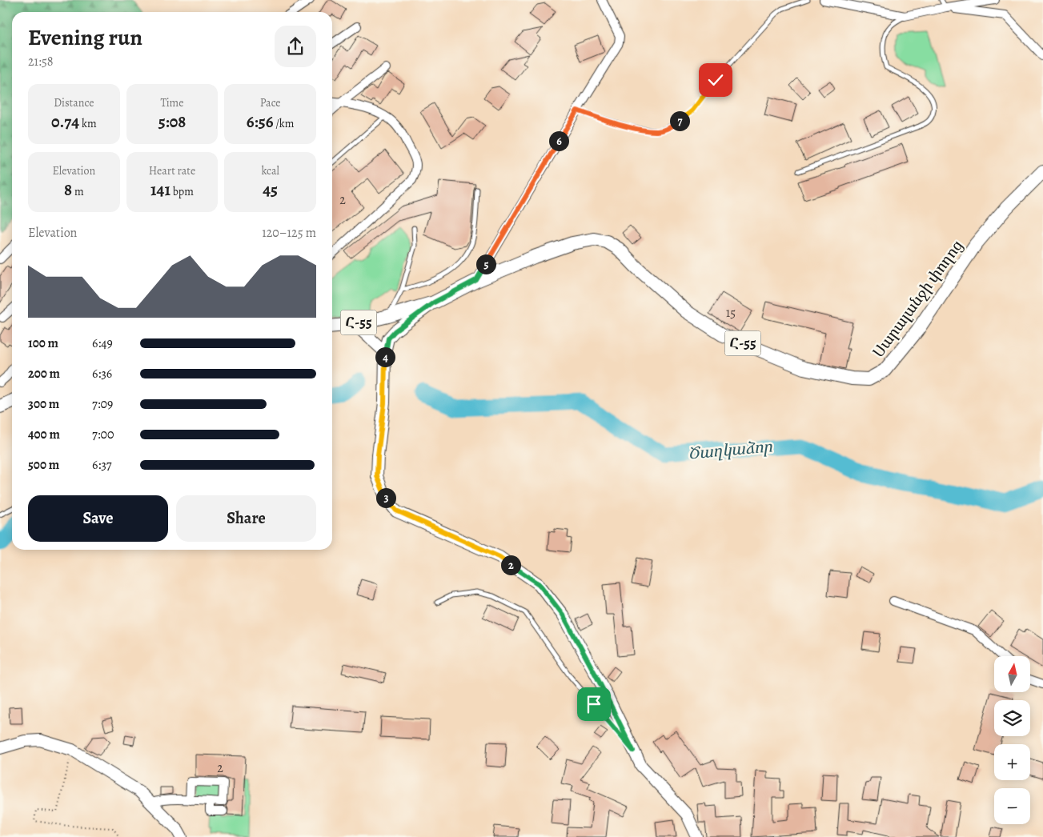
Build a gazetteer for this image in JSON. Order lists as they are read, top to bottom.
{
  "streets": {
    "main road": ["Սարալանջի փողոց", "Հ-55"]
  },
  "crossings": [
    ["Սարալանջի փողոց", "Հ-55"]
  ],
  "water": ["Ծաղկաձոր"],
  "house_numbers": ["2", "15", "2"],
  "north": "top",
  "page": {
    "heading": ["Evening run", "21:58"],
    "stats": [
      ["Distance", "0.74 km"],
      ["Time", "5:08"],
      ["Pace", "6:56 /km"],
      ["Elevation", "8 m"],
      ["Heart rate", "141 bpm"],
      ["kcal", "45"]
    ],
    "pins": [
      "7",
      "6",
      "5",
      "4",
      "3",
      "2"
    ],
    "chart": ["Elevation", "120–125 m"],
    "list": [
      {
        "name": "100 m",
        "note": "6:49"
      },
      {
        "name": "200 m",
        "note": "6:36"
      },
      {
        "name": "300 m",
        "note": "7:09"
      },
      {
        "name": "400 m",
        "note": "7:00"
      },
      {
        "name": "500 m",
        "note": "6:37"
      }
    ],
    "buttons": ["Save", "Share"],
    "map_buttons": ["+", "−"]
  }
}
